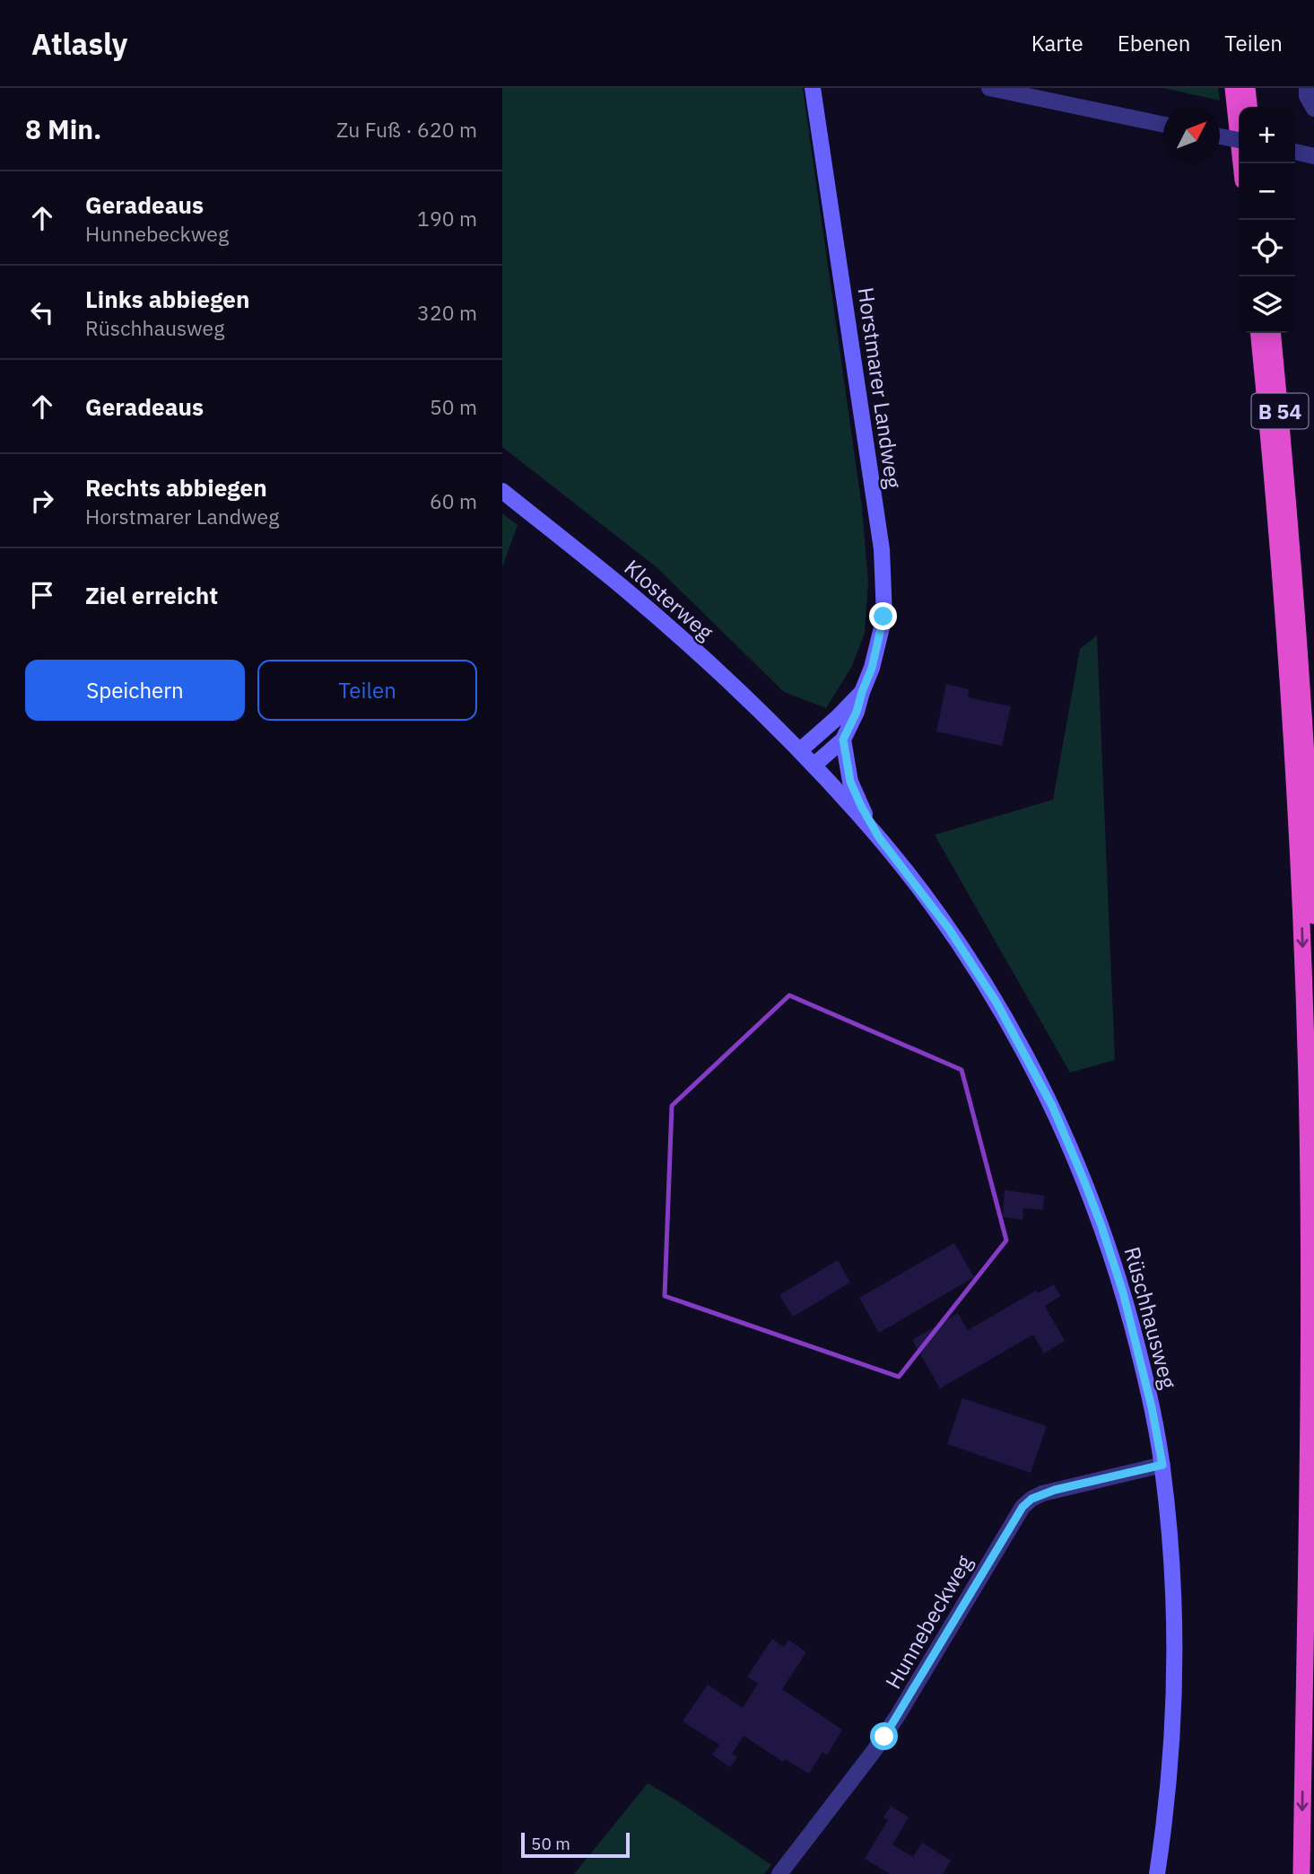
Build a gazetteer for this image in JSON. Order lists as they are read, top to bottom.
{
  "streets": {
    "highway": ["B 54"],
    "main road": ["Horstmarer Landweg", "Klosterweg", "Rüschhausweg"],
    "street": ["Hunnebeckweg"]
  },
  "crossings": [
    ["Horstmarer Landweg", "Klosterweg"],
    ["Horstmarer Landweg", "Rüschhausweg"],
    ["Klosterweg", "Rüschhausweg"],
    ["Rüschhausweg", "Hunnebeckweg"]
  ],
  "scale_bar": "50 m",
  "north": "top right",
  "page": {
    "header": "Atlasly",
    "nav": ["Karte", "Ebenen", "Teilen"],
    "heading": ["8 Min.", "Zu Fuß · 620 m"],
    "map_buttons": ["+", "−"],
    "list": [
      ["Geradeaus", "Hunnebeckweg", "190 m"],
      ["Links abbiegen", "Rüschhausweg", "320 m"],
      ["Geradeaus", "50 m"],
      ["Rechts abbiegen", "Horstmarer Landweg", "60 m"],
      "Ziel erreicht"
    ],
    "buttons": ["Speichern", "Teilen"],
    "scale": "50 m"
  }
}
